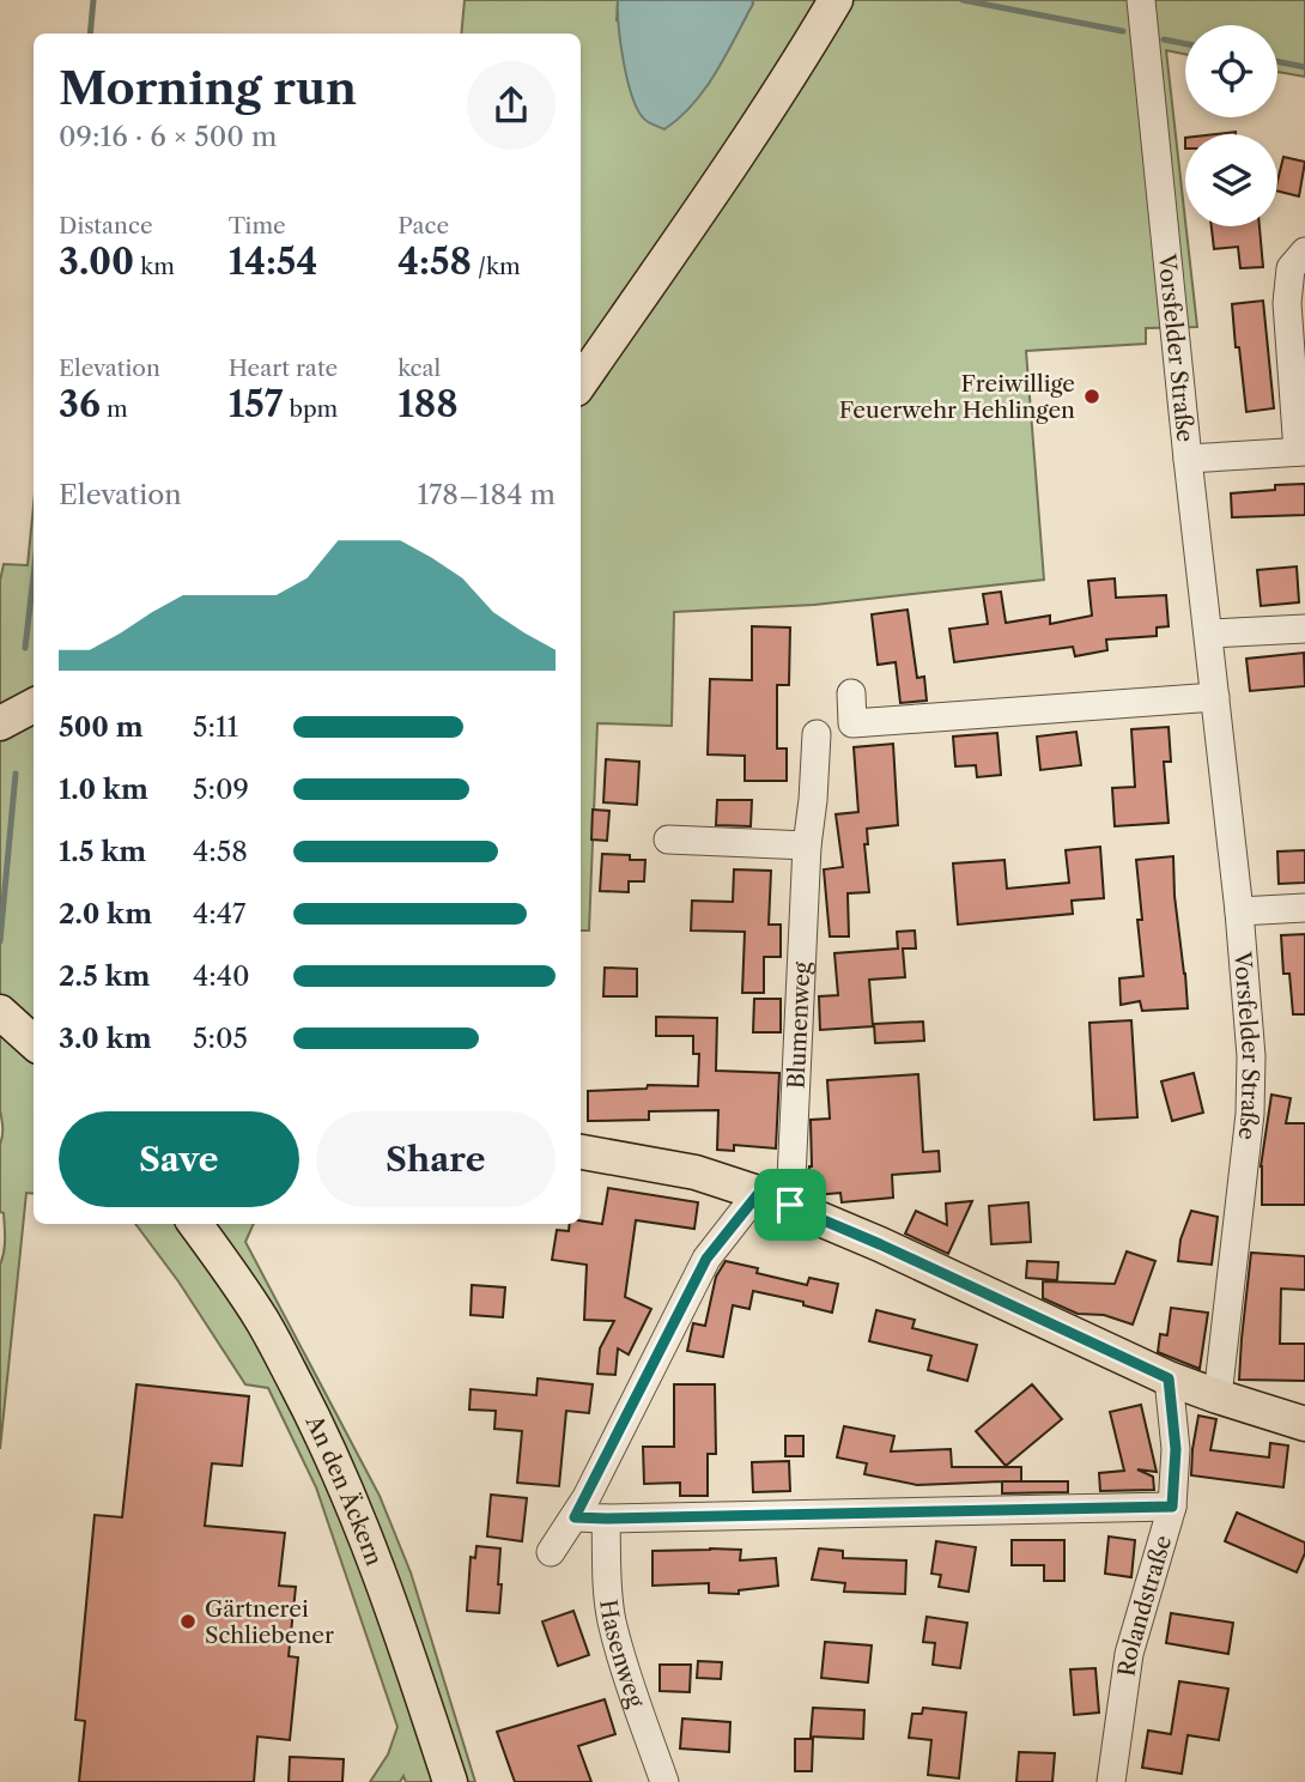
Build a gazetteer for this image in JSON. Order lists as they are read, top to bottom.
{
  "streets": {
    "main road": ["An den Äckern"],
    "street": [
      "Vorsfelder Straße",
      "Blumenweg",
      "Rolandstraße",
      "Hasenweg"
    ]
  },
  "places": ["Freiwillige Feuerwehr Hehlingen", "Gärtnerei Schliebener"],
  "page": {
    "heading": ["Morning run", "09:16 · 6 × 500 m"],
    "stats": [
      ["Distance", "3.00 km"],
      ["Time", "14:54"],
      ["Pace", "4:58 /km"],
      ["Elevation", "36 m"],
      ["Heart rate", "157 bpm"],
      ["kcal", "188"]
    ],
    "chart": ["Elevation", "178–184 m"],
    "list": [
      {
        "name": "500 m",
        "note": "5:11"
      },
      {
        "name": "1.0 km",
        "note": "5:09"
      },
      {
        "name": "1.5 km",
        "note": "4:58"
      },
      {
        "name": "2.0 km",
        "note": "4:47"
      },
      {
        "name": "2.5 km",
        "note": "4:40"
      },
      {
        "name": "3.0 km",
        "note": "5:05"
      }
    ],
    "buttons": ["Save", "Share"]
  }
}
